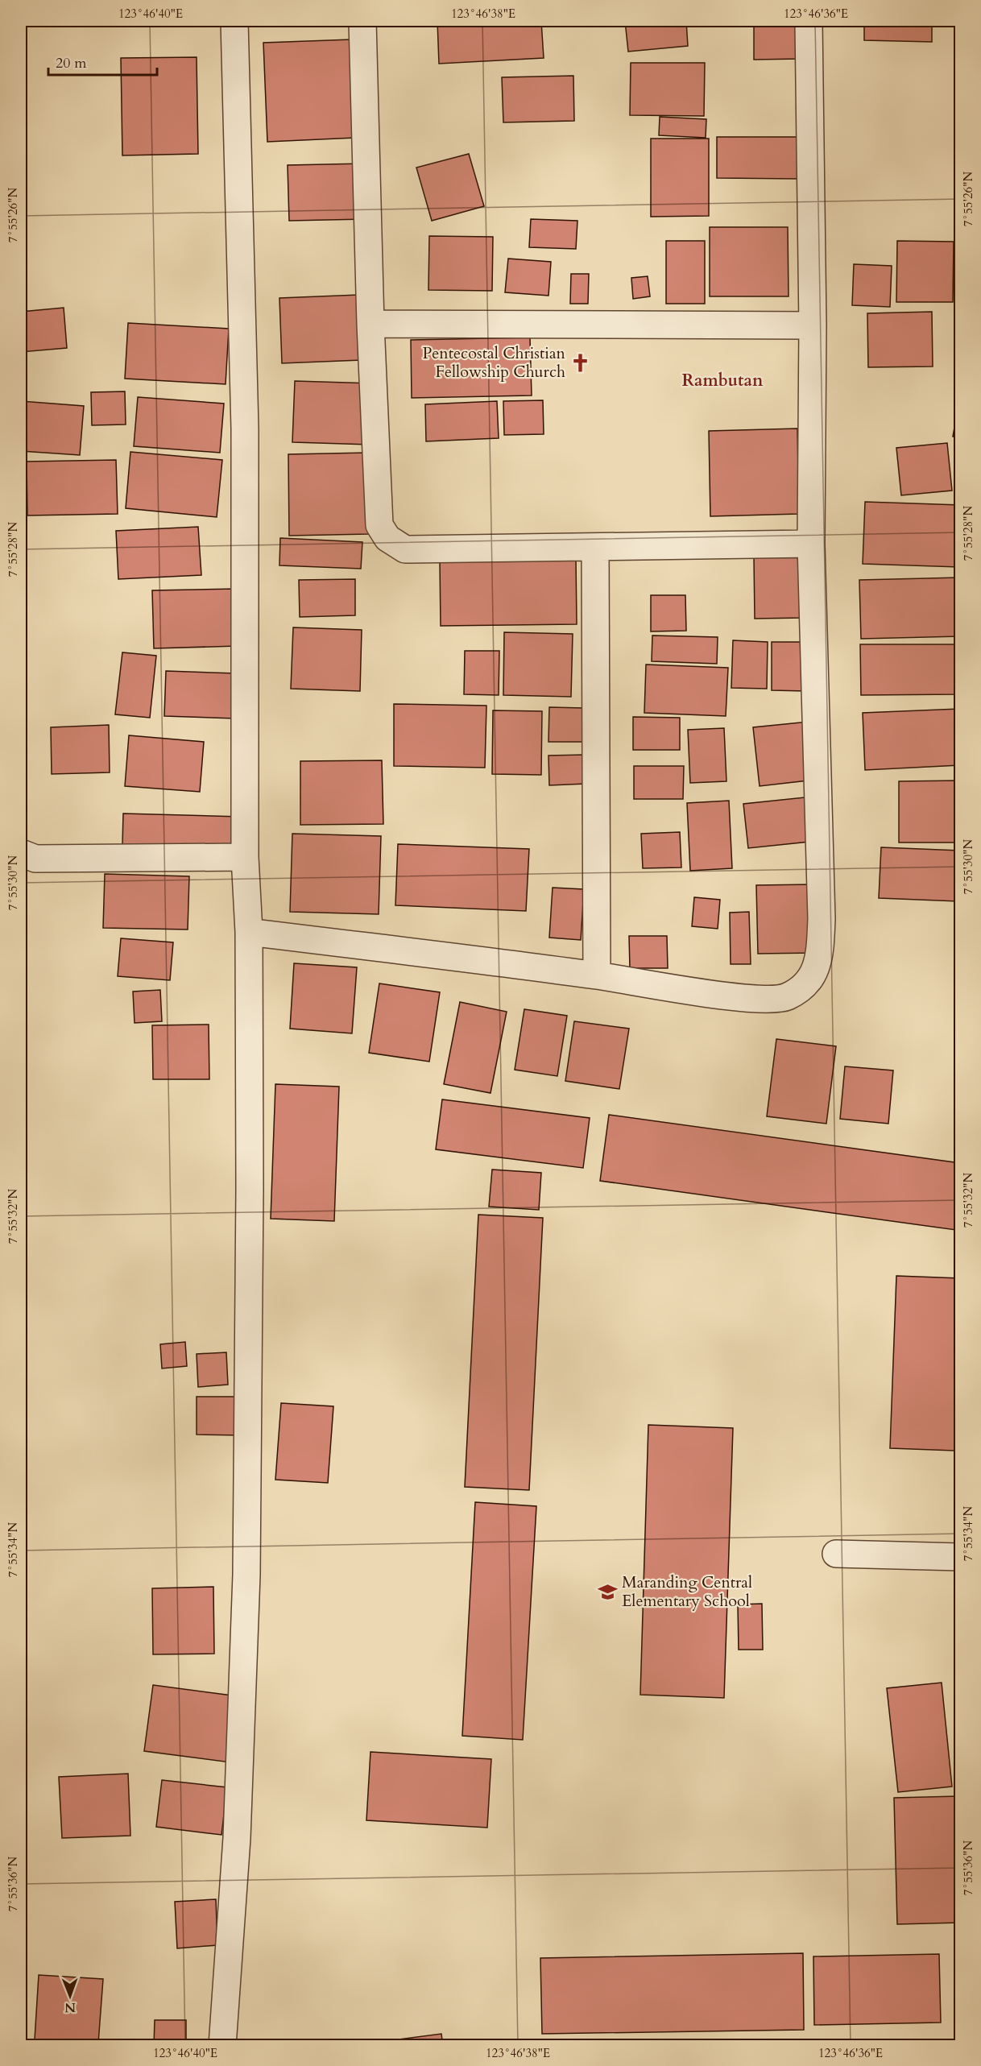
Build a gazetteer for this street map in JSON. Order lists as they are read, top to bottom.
{
  "districts": ["Rambutan"],
  "places": {
    "church": ["Pentecostal Christian Fellowship Church"],
    "school or university": ["Maranding Central Elementary School"]
  },
  "scale_bar": "20 m",
  "north": "bottom",
  "coordinates": [
    "123°46'40\"E",
    "123°46'38\"E",
    "123°46'36\"E",
    "7°55'26\"N",
    "7°55'28\"N",
    "7°55'30\"N",
    "7°55'32\"N",
    "7°55'34\"N",
    "7°55'36\"N"
  ]
}
